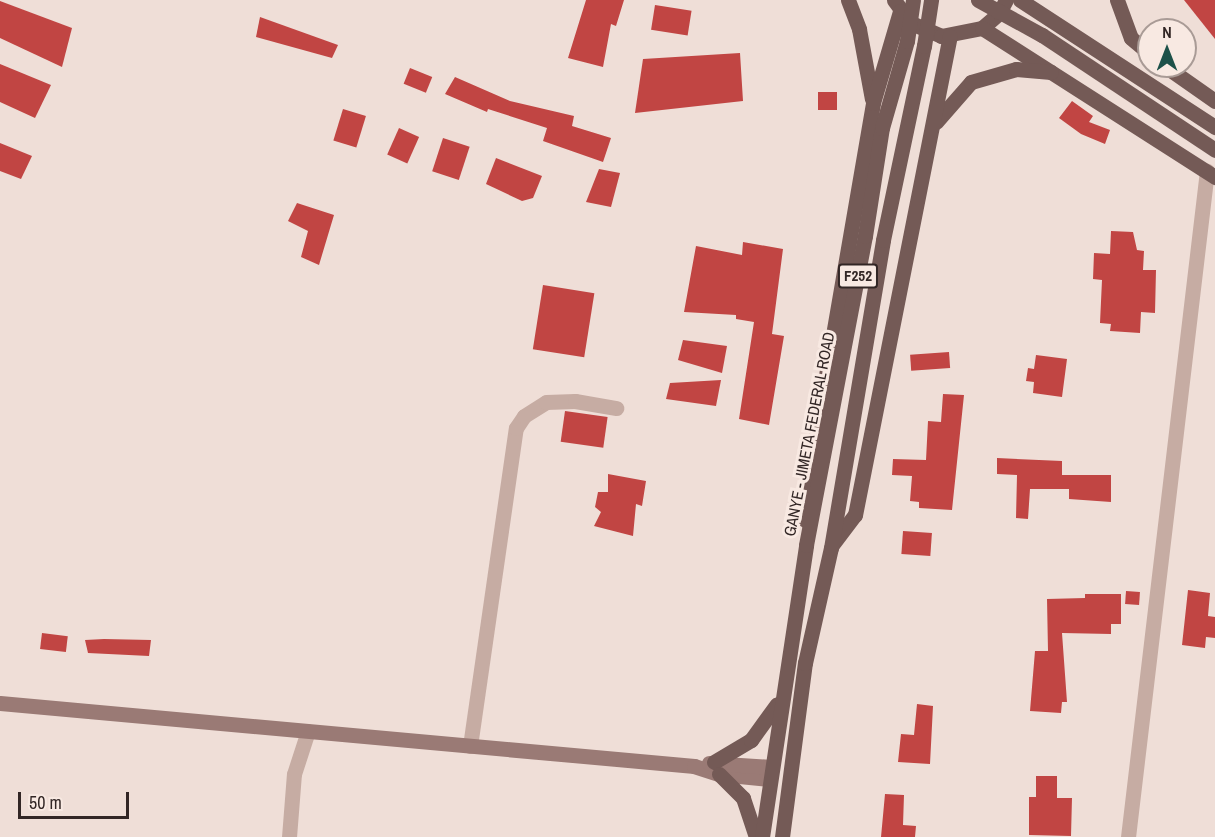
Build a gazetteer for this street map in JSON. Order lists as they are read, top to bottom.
{
  "streets": {
    "main road": ["F252", "GANYE - JIMETA FEDERAL ROAD"]
  },
  "scale_bar": "50 m",
  "north": "top"
}
